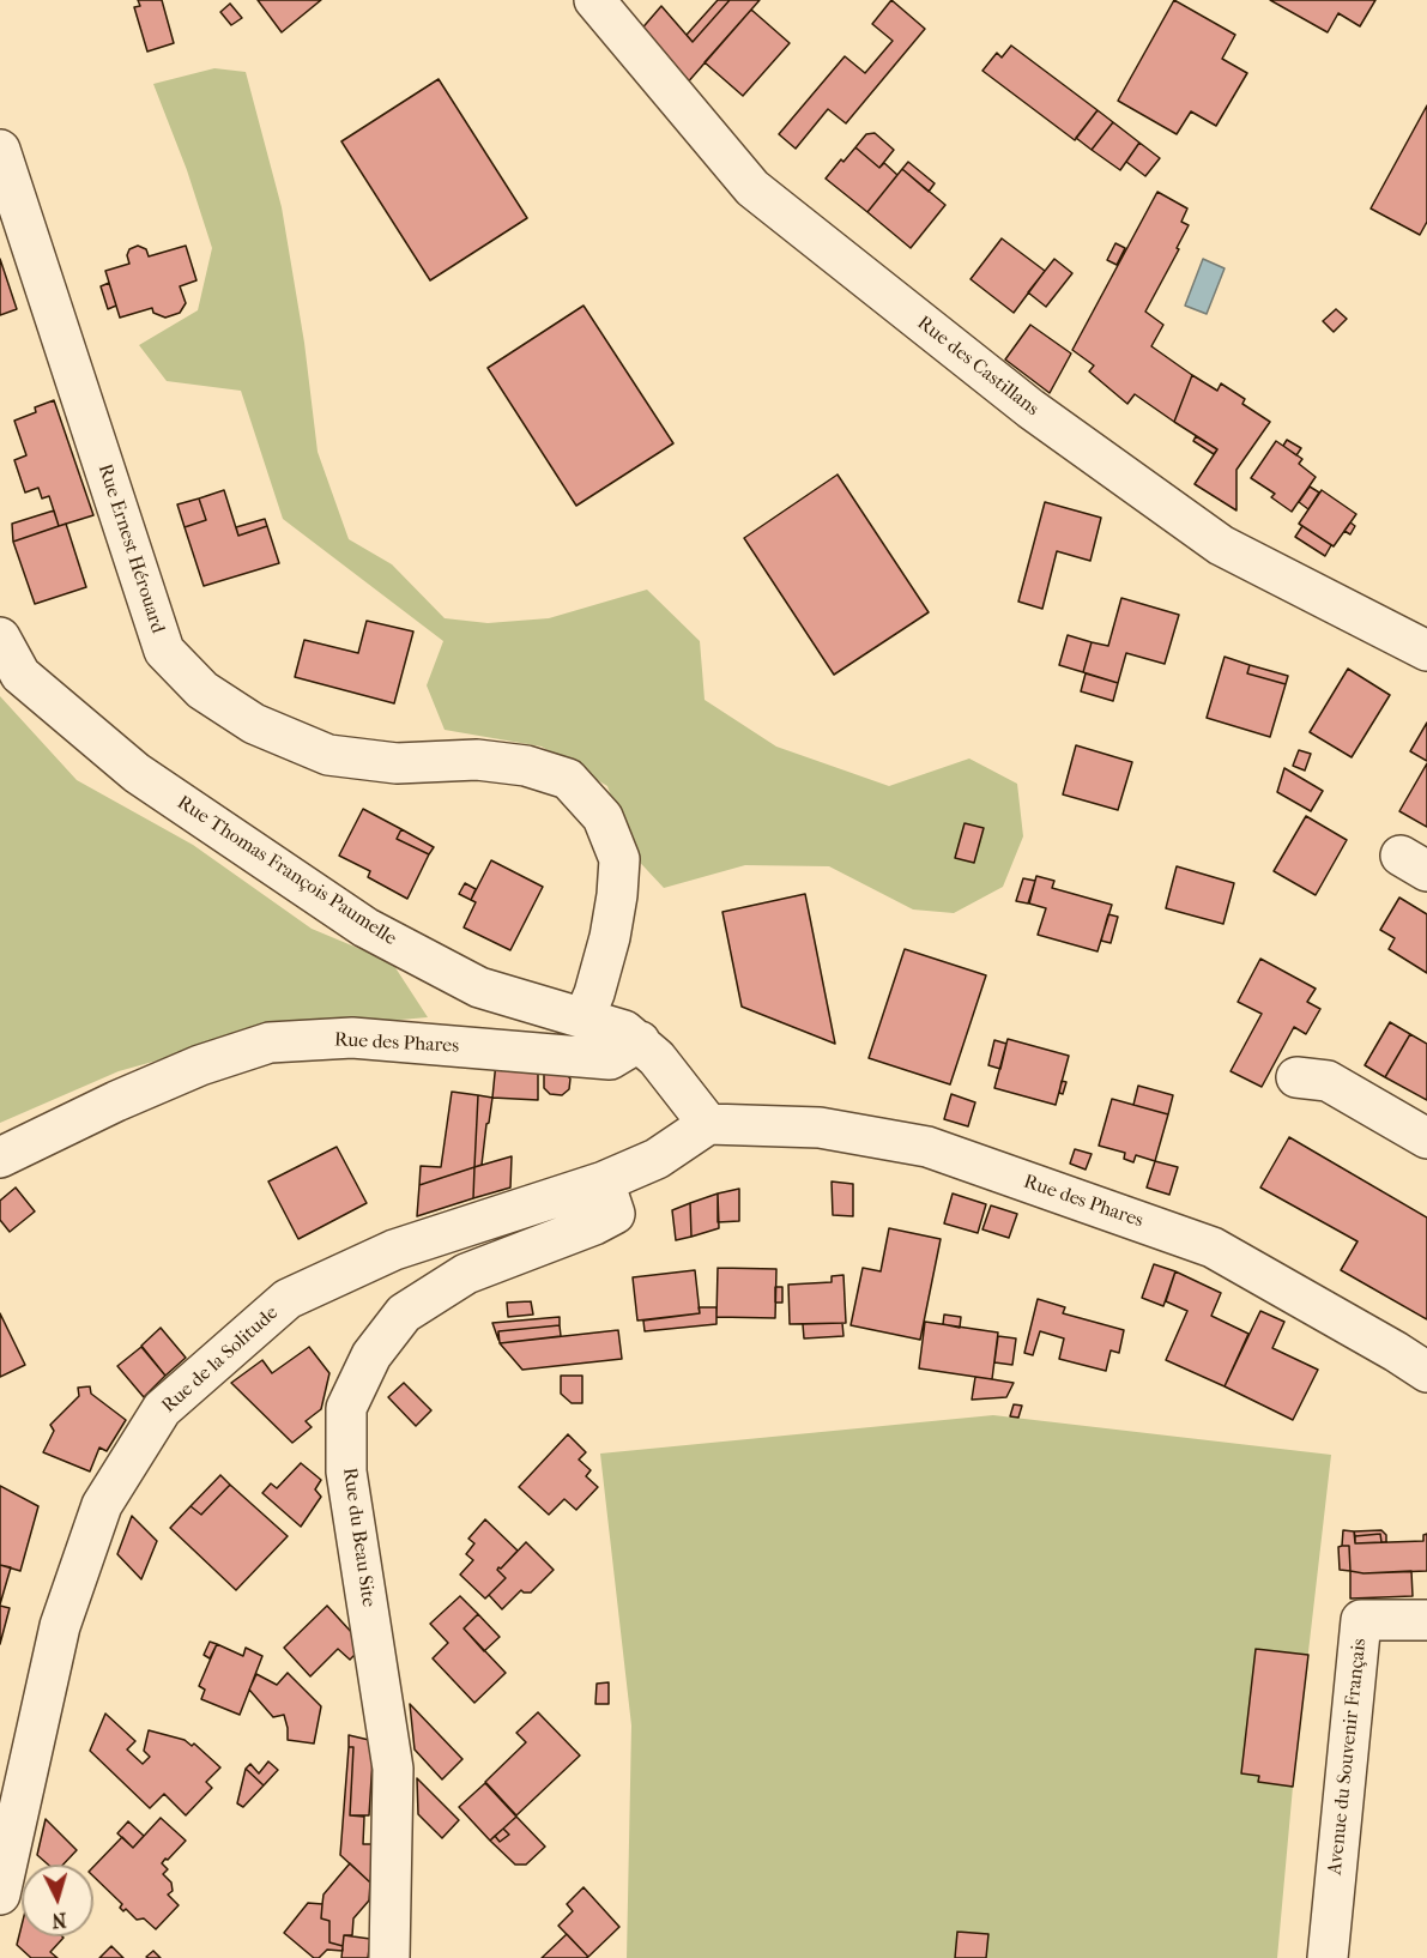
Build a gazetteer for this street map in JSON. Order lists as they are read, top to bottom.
{
  "streets": {
    "street": [
      "Rue des Castillans",
      "Rue Ernest Hérouard",
      "Rue Thomas François Paumelle",
      "Rue des Phares",
      "Rue de la Solitude",
      "Rue du Beau Site",
      "Avenue du Souvenir Français"
    ]
  },
  "crossings": [
    ["Rue Ernest Hérouard", "Rue Thomas François Paumelle"],
    ["Rue Thomas François Paumelle", "Rue des Phares"],
    ["Rue Thomas François Paumelle", "Rue de la Solitude"],
    ["Rue des Phares", "Rue de la Solitude"],
    ["Rue de la Solitude", "Rue du Beau Site"]
  ],
  "north": "bottom"
}
